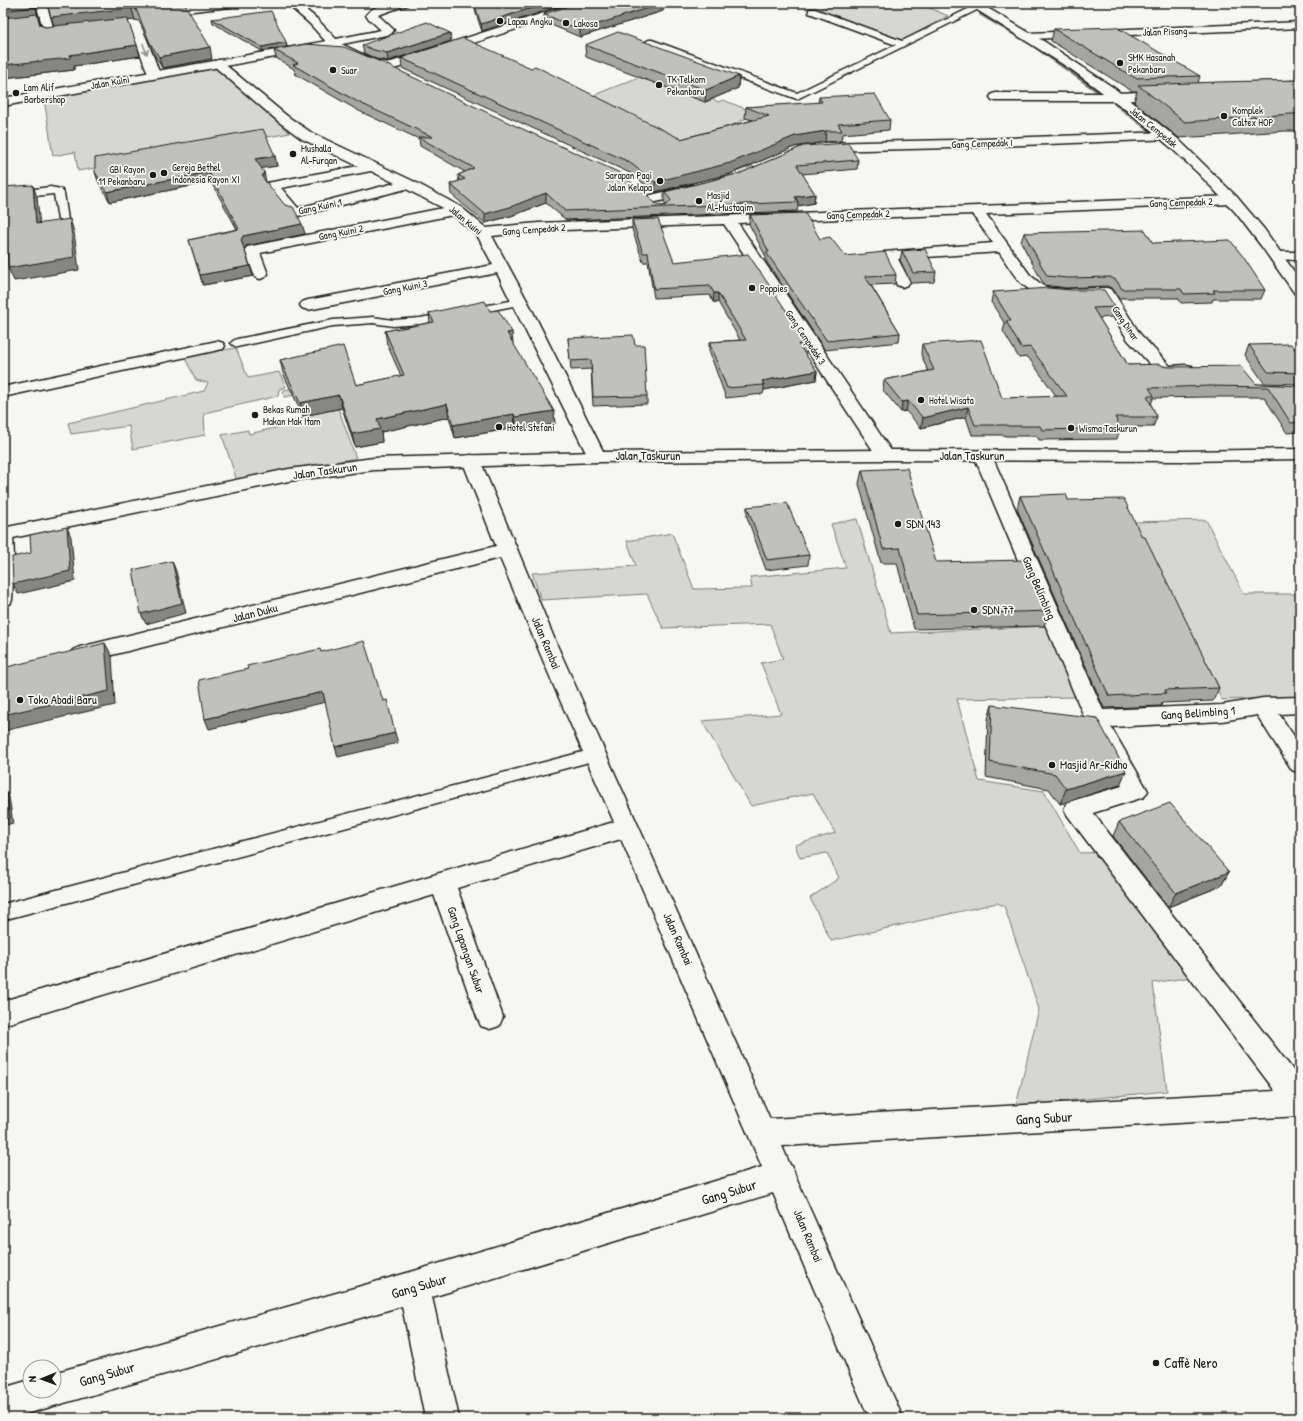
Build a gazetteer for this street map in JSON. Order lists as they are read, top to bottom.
{
  "streets": {
    "street": [
      "Jalan Pisang",
      "Jalan Kuini",
      "Jalan Cempedak",
      "Gang Cempedak I",
      "Gang Cempedak 2",
      "Gang Kuini 1",
      "Gang Kuini 2",
      "Gang Kuini 3",
      "Gang Dinar",
      "Gang Cempedak 3",
      "Jalan Taskurun",
      "Gang Belimbing",
      "Jalan Duku",
      "Jalan Rambai",
      "Gang Belimbing 1",
      "Gang Lapangan Subur",
      "Gang Subur"
    ]
  },
  "crossings": [
    ["Jalan Pisang", "Jalan Cempedak"],
    ["Jalan Kuini", "Gang Cempedak 2"],
    ["Jalan Kuini", "Gang Kuini 1"],
    ["Jalan Kuini", "Gang Kuini 2"],
    ["Jalan Kuini", "Gang Kuini 3"],
    ["Jalan Kuini", "Jalan Taskurun"],
    ["Jalan Cempedak", "Gang Cempedak I"],
    ["Jalan Cempedak", "Gang Cempedak 2"],
    ["Gang Cempedak 2", "Gang Dinar"],
    ["Gang Cempedak 2", "Gang Cempedak 3"],
    ["Gang Cempedak 3", "Jalan Taskurun"],
    ["Jalan Taskurun", "Gang Belimbing"],
    ["Jalan Taskurun", "Jalan Rambai"],
    ["Gang Belimbing", "Gang Belimbing 1"],
    ["Gang Belimbing", "Gang Subur"],
    ["Jalan Duku", "Jalan Rambai"],
    ["Jalan Rambai", "Gang Subur"]
  ],
  "places": [
    "Lapau Angku",
    "Lakosa",
    "SMK Hasanah Pekanbaru",
    "Suar",
    "TK Telkom Pekanbaru",
    "Lam Alif Barbershop",
    "Komplek Caltex HOP",
    "Mushalla Al-Furqan",
    "Gereja Bethel Indonesia Rayon XI",
    "GBI Rayon 11 Pekanbaru",
    "Sarapan Pagi Jalan Kelapa",
    "Masjid Al-Mustaqim",
    "Poppies",
    "Hotel Wisata",
    "Bekas Rumah Makan Mak Itam",
    "Hotel Stefani",
    "Wisma Taskurun",
    "SDN 143",
    "SDN 77",
    "Toko Abadi Baru",
    "Masjid Ar-Ridho",
    "Caffè Nero"
  ],
  "north": "left"
}
